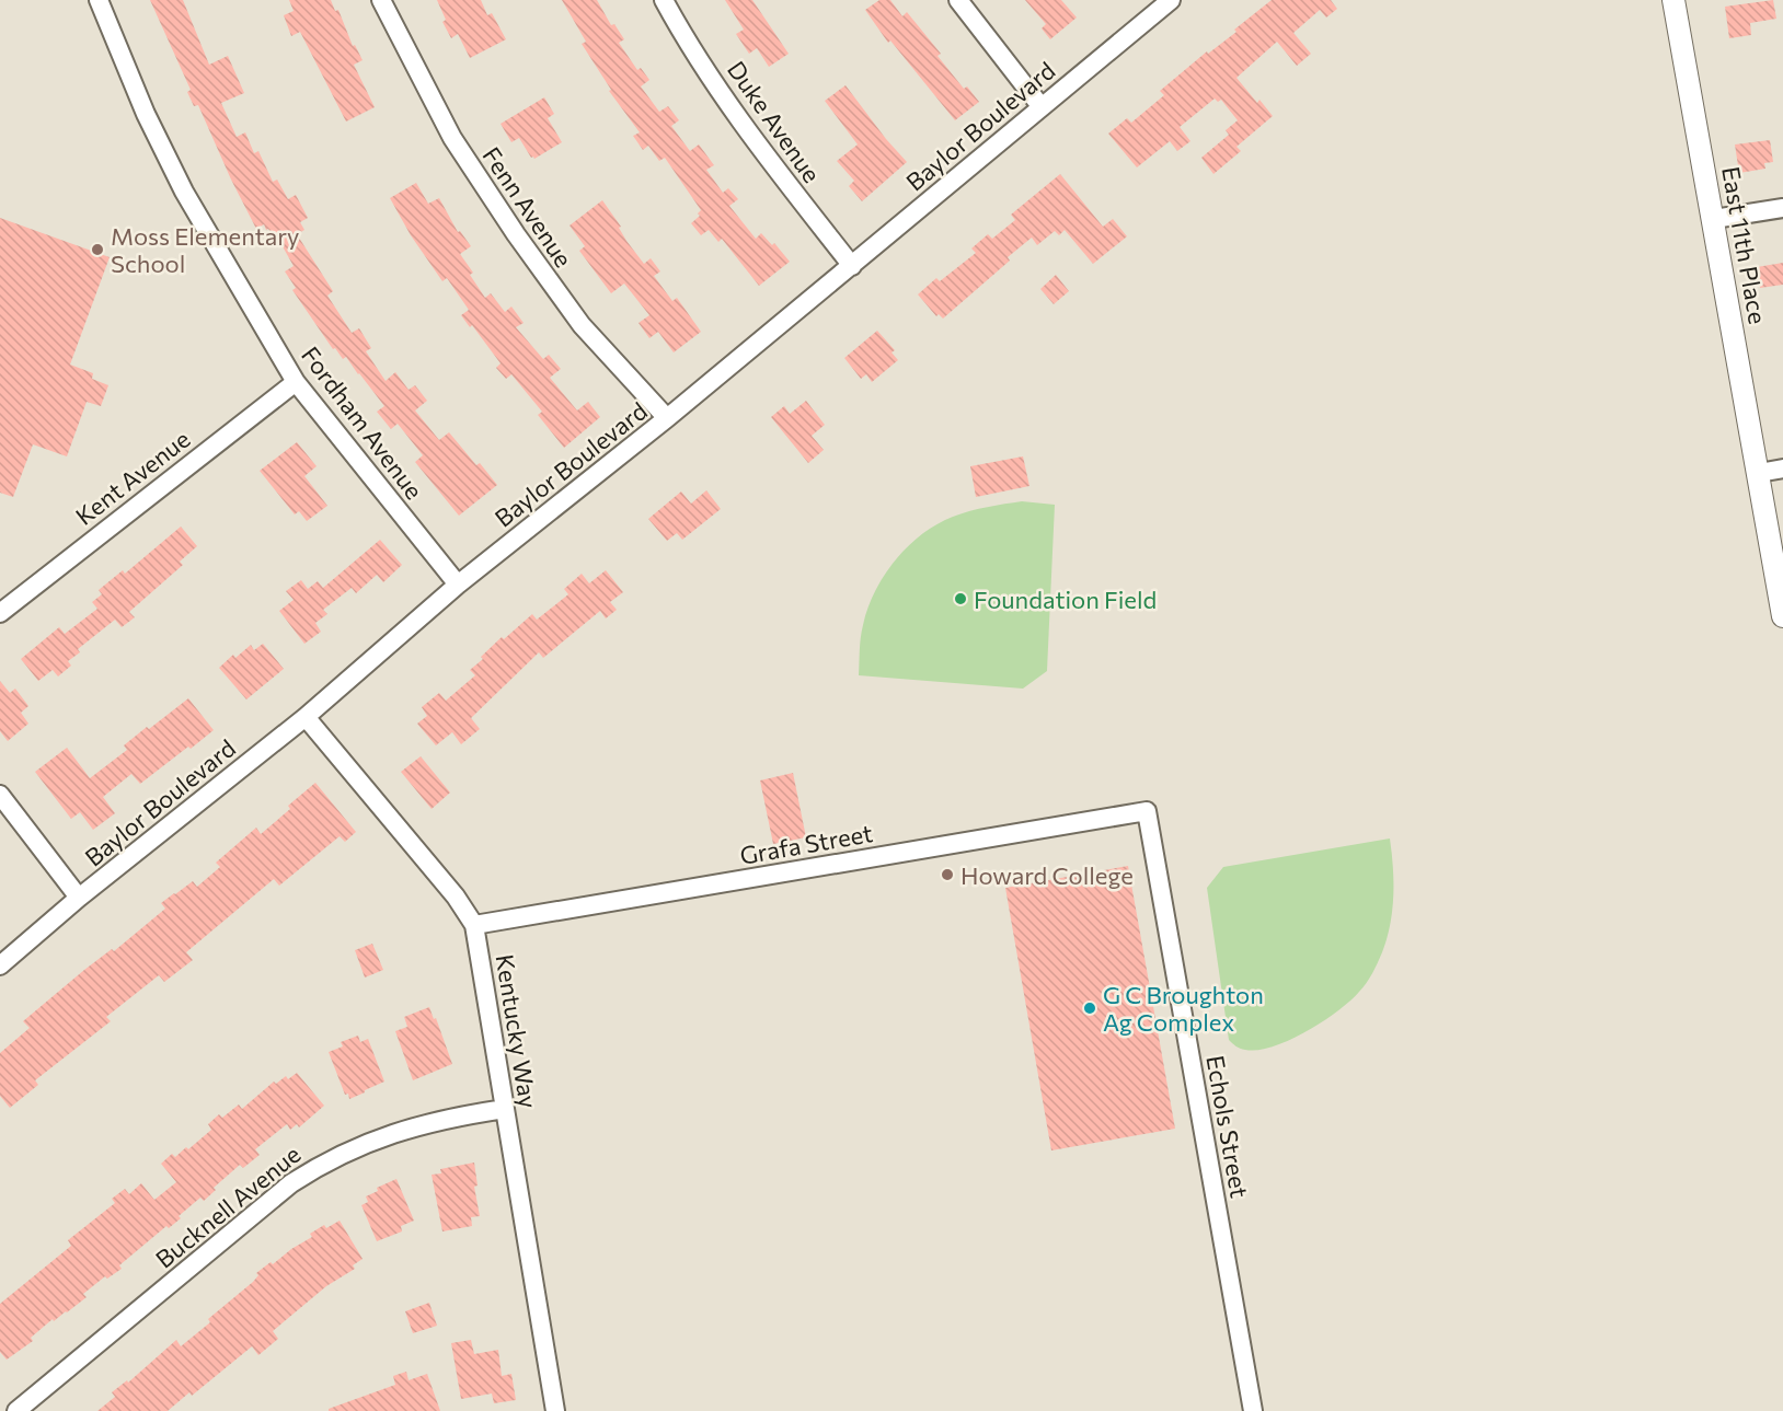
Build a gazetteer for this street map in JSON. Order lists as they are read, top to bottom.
{
  "streets": {
    "street": [
      "Duke Avenue",
      "Baylor Boulevard",
      "Fenn Avenue",
      "East 11th Place",
      "Fordham Avenue",
      "Kent Avenue",
      "Grafa Street",
      "Kentucky Way",
      "Echols Street",
      "Bucknell Avenue"
    ]
  },
  "crossings": [
    ["Duke Avenue", "Baylor Boulevard"],
    ["Baylor Boulevard", "Fenn Avenue"],
    ["Baylor Boulevard", "Fordham Avenue"],
    ["Baylor Boulevard", "Kentucky Way"],
    ["Fordham Avenue", "Kent Avenue"],
    ["Grafa Street", "Kentucky Way"],
    ["Grafa Street", "Echols Street"],
    ["Kentucky Way", "Bucknell Avenue"]
  ],
  "places": [
    "Moss Elementary School",
    "Foundation Field",
    "Howard College",
    "G C Broughton Ag Complex"
  ]
}
